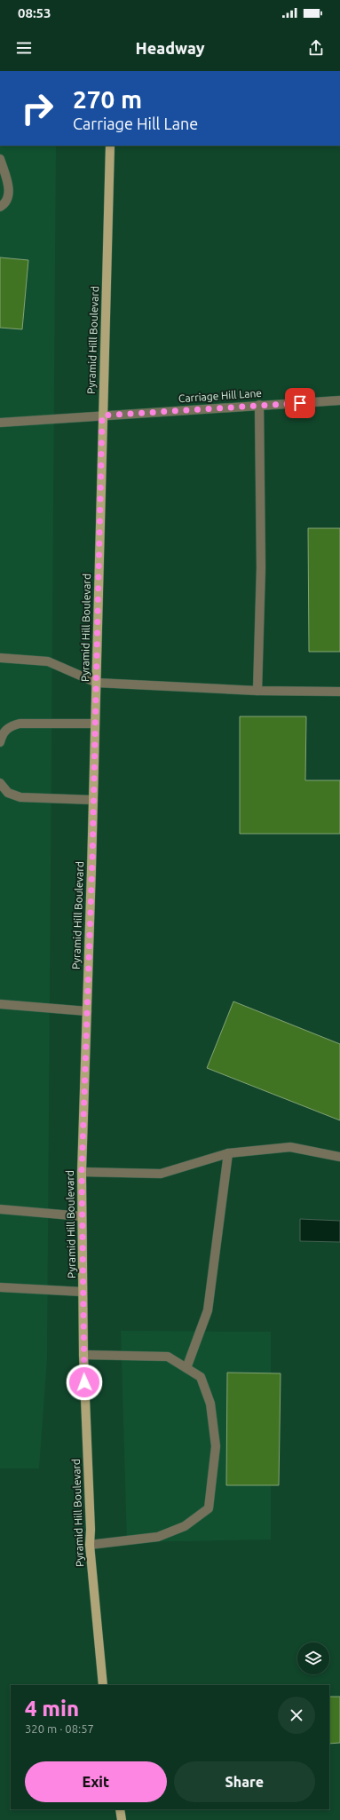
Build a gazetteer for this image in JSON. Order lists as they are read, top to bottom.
{
  "streets": {
    "main road": ["Pyramid Hill Boulevard"],
    "street": ["Carriage Hill Lane"]
  },
  "crossings": [
    ["Pyramid Hill Boulevard", "Carriage Hill Lane"]
  ],
  "page": {
    "status": "08:53",
    "header": "Headway",
    "turn": ["270 m", "Carriage Hill Lane"],
    "heading": ["4 min", "320 m · 08:57"],
    "buttons": ["Exit", "Share"]
  }
}
